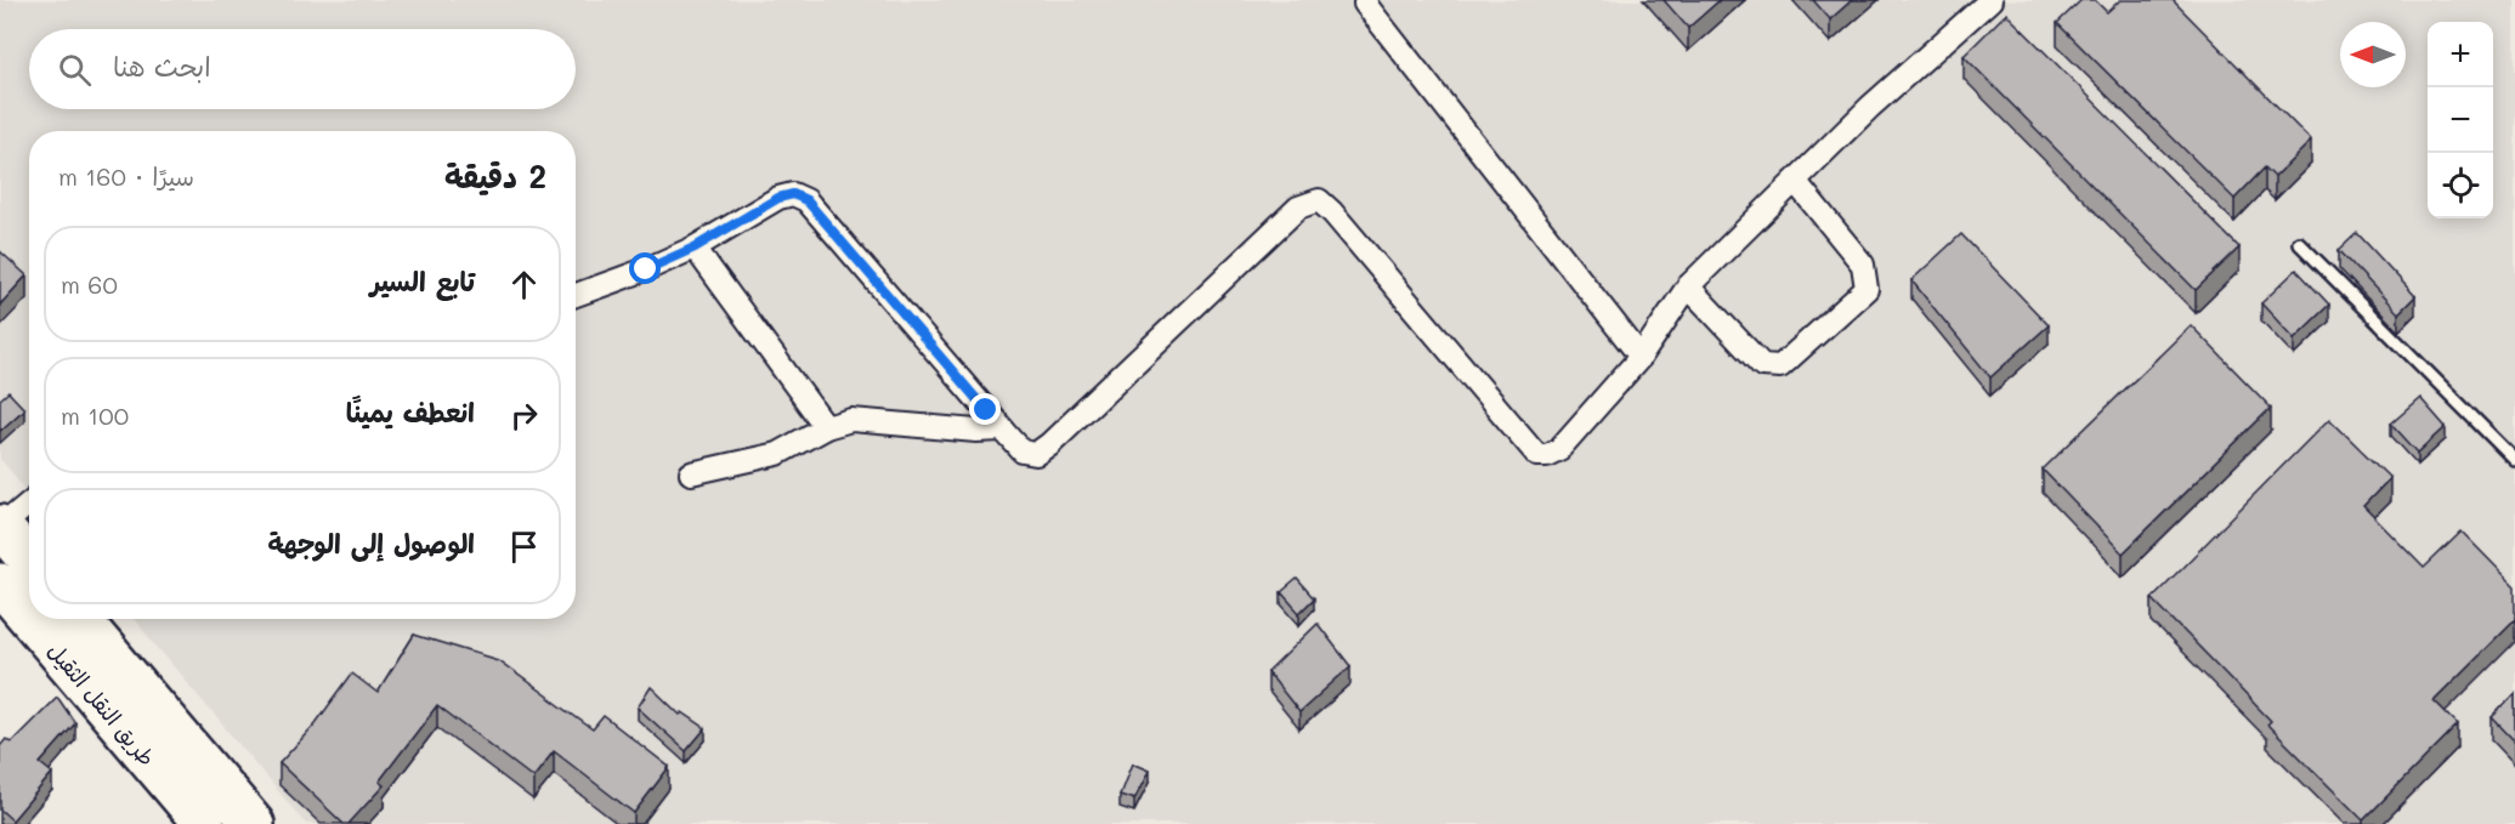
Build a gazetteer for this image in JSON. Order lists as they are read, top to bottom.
{
  "streets": {
    "highway": ["طريق النقل الثقيل"]
  },
  "north": "left",
  "page": {
    "map_buttons": ["+", "−"],
    "search": "ابحث هنا",
    "heading": ["2 دقيقة", "سيرًا · 160 m"],
    "list": [
      ["تابع السير", "60 m"],
      ["انعطف يمينًا", "100 m"],
      "الوصول إلى الوجهة"
    ]
  }
}
